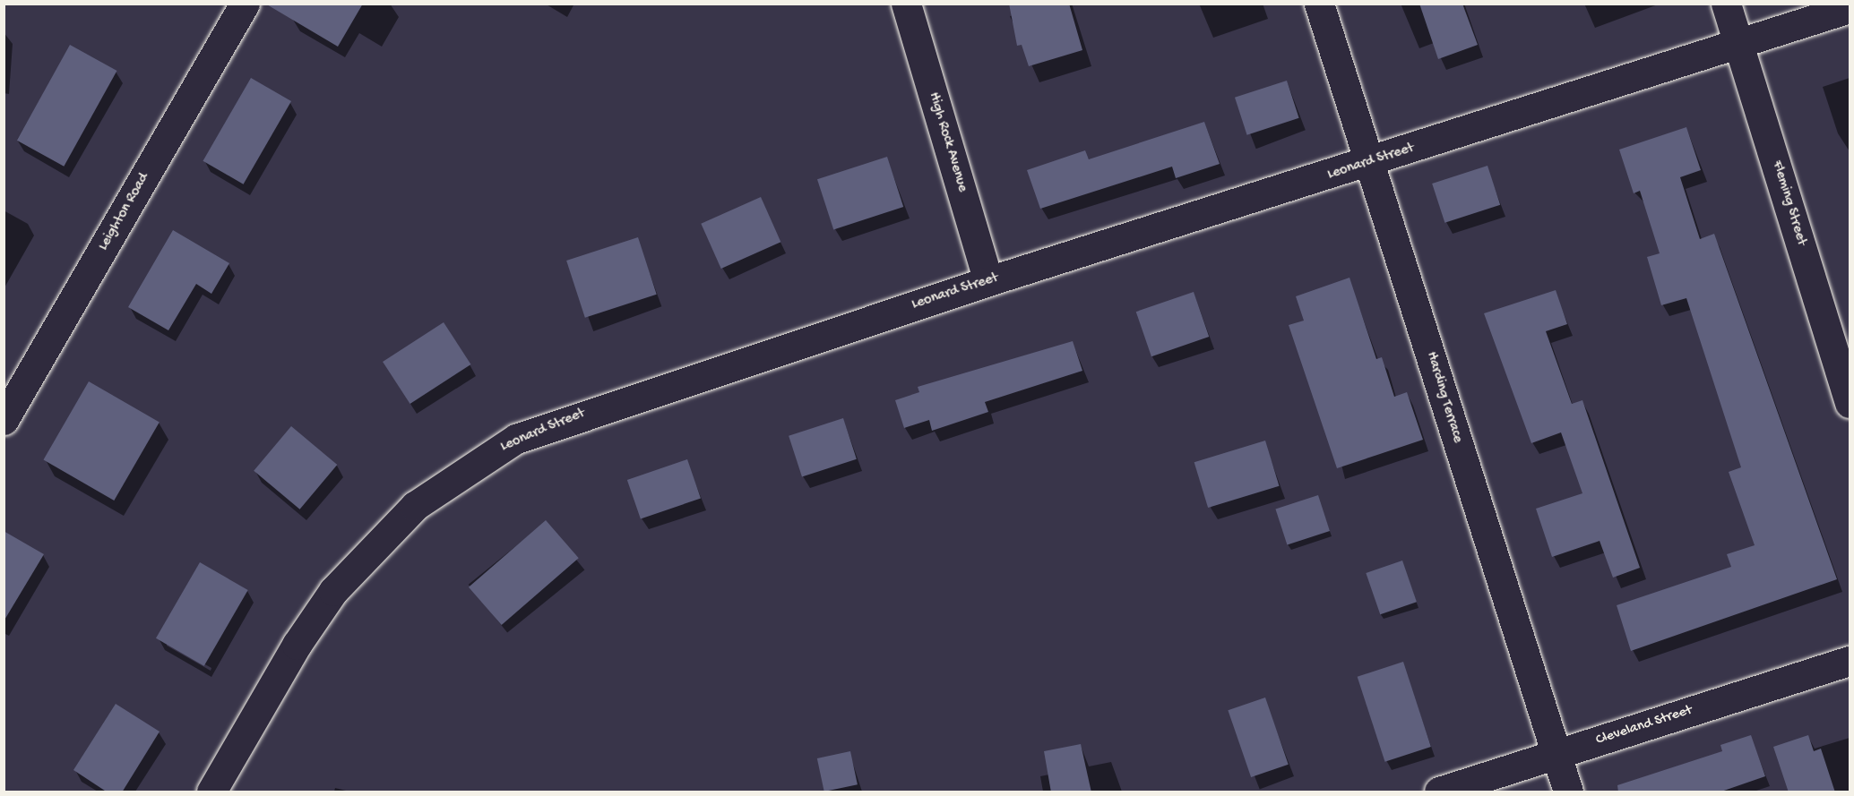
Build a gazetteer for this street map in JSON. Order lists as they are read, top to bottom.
{
  "streets": {
    "street": [
      "High Rock Avenue",
      "Leonard Street",
      "Fleming Street",
      "Leighton Road",
      "Harding Terrace",
      "Cleveland Street"
    ]
  },
  "crossings": [
    ["High Rock Avenue", "Leonard Street"],
    ["Leonard Street", "Fleming Street"],
    ["Leonard Street", "Harding Terrace"],
    ["Harding Terrace", "Cleveland Street"]
  ]
}
